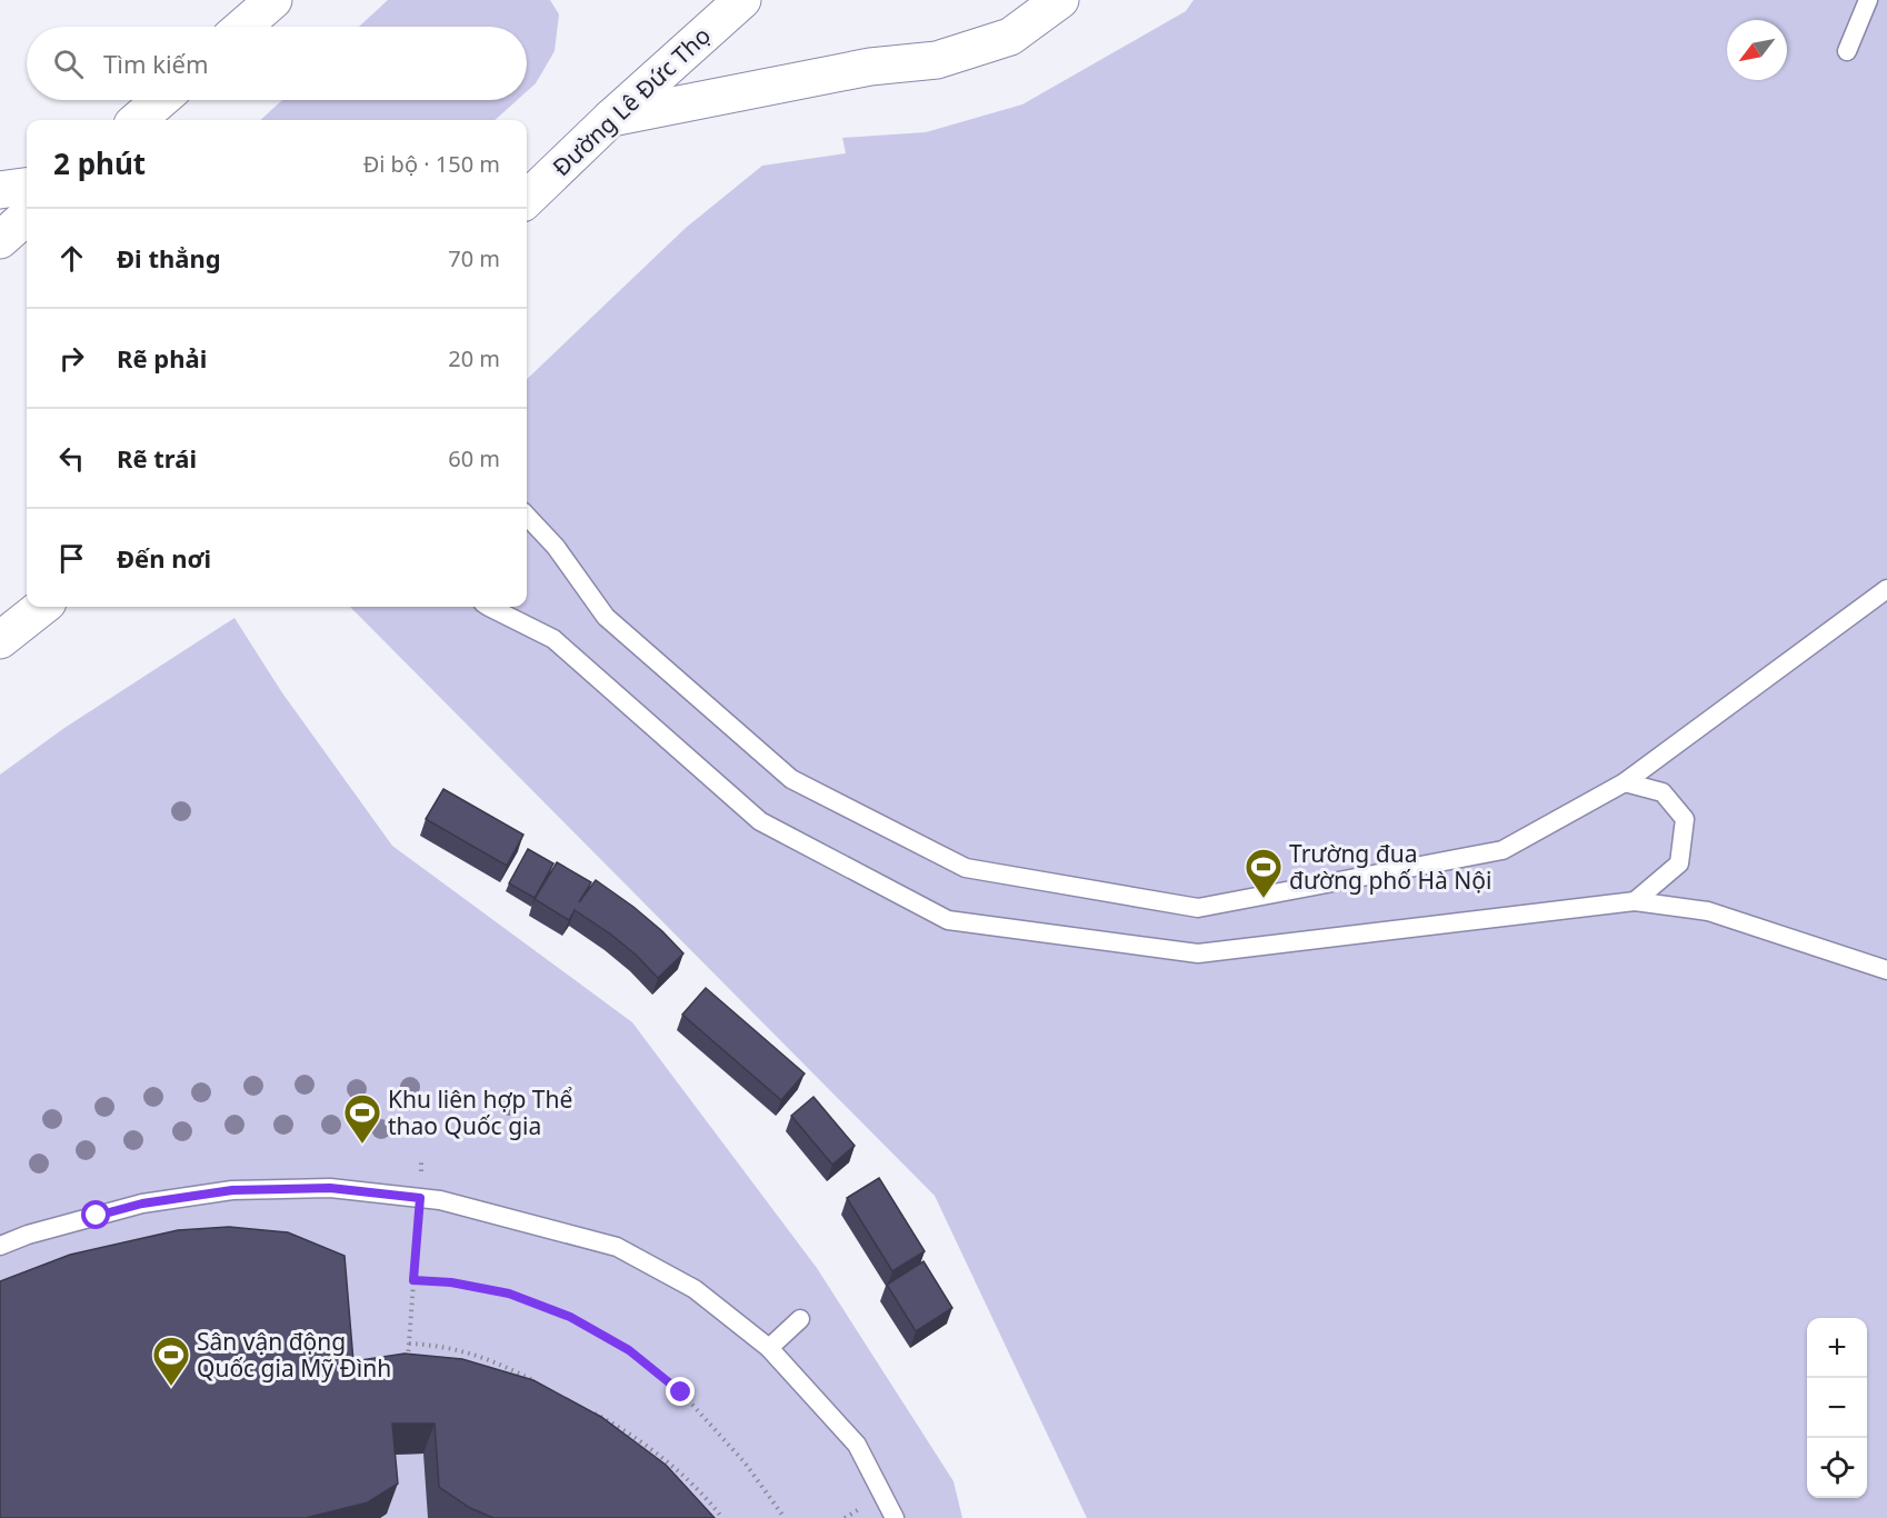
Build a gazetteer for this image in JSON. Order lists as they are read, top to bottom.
{
  "streets": {
    "main road": ["Đường Lê Đức Thọ"]
  },
  "places": {
    "sports": ["Trường đua đường phố Hà Nội", "Khu liên hợp Thể thao Quốc gia", "Sân vận động Quốc gia Mỹ Đình"]
  },
  "north": "bottom left",
  "page": {
    "search": "Tìm kiếm",
    "heading": ["2 phút", "Đi bộ · 150 m"],
    "list": [
      ["Đi thẳng", "70 m"],
      ["Rẽ phải", "20 m"],
      ["Rẽ trái", "60 m"],
      "Đến nơi"
    ],
    "map_buttons": ["+", "−"]
  }
}
